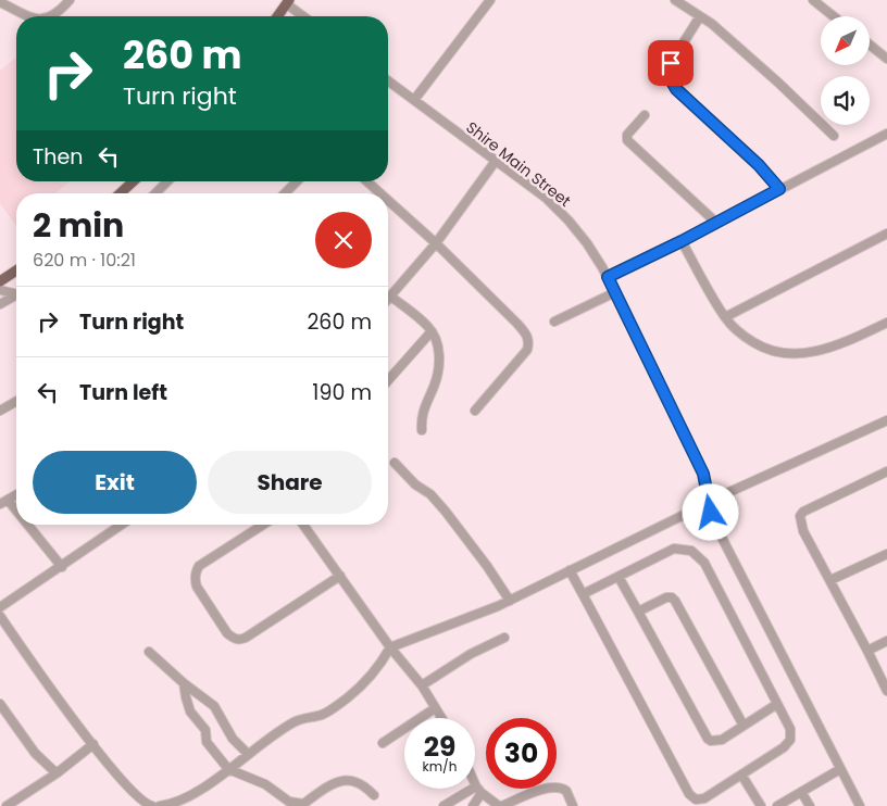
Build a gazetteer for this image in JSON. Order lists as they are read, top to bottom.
{
  "streets": {
    "street": ["Shire Main Street"]
  },
  "north": "bottom left",
  "page": {
    "turn": ["260 m", "Turn right"],
    "then": "Then",
    "heading": ["2 min", "620 m · 10:21"],
    "list": [
      {
        "name": "Turn right",
        "value": "260 m"
      },
      {
        "name": "Turn left",
        "value": "190 m"
      }
    ],
    "buttons": ["Exit", "Share"],
    "speed": "29 km/h",
    "limit": "30"
  }
}
